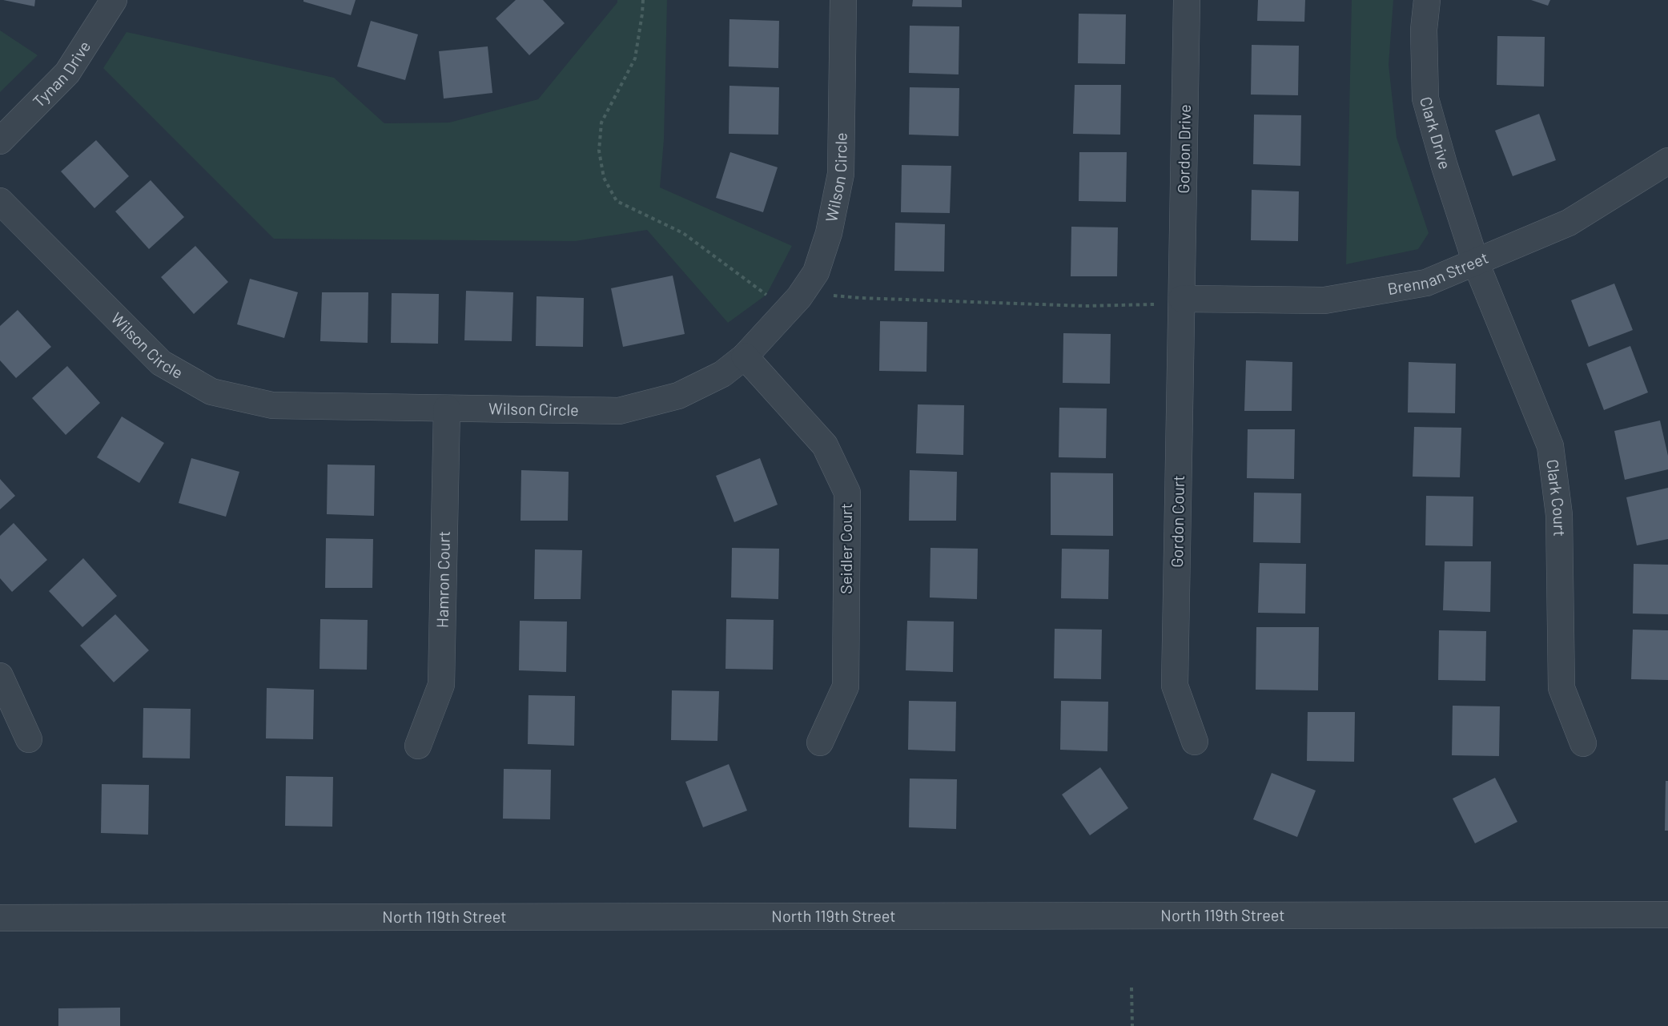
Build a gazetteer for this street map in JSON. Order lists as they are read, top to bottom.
{
  "streets": {
    "street": [
      "Tynan Drive",
      "Clark Drive",
      "Gordon Drive",
      "Wilson Circle",
      "Brennan Street",
      "Clark Court",
      "Gordon Court",
      "Seidler Court",
      "Hamron Court",
      "North 119th Street"
    ]
  },
  "crossings": [
    ["Clark Drive", "Brennan Street"],
    ["Clark Drive", "Clark Court"],
    ["Gordon Drive", "Brennan Street"],
    ["Gordon Drive", "Gordon Court"],
    ["Wilson Circle", "Seidler Court"],
    ["Wilson Circle", "Hamron Court"],
    ["Brennan Street", "Clark Court"],
    ["Brennan Street", "Gordon Court"]
  ]
}
